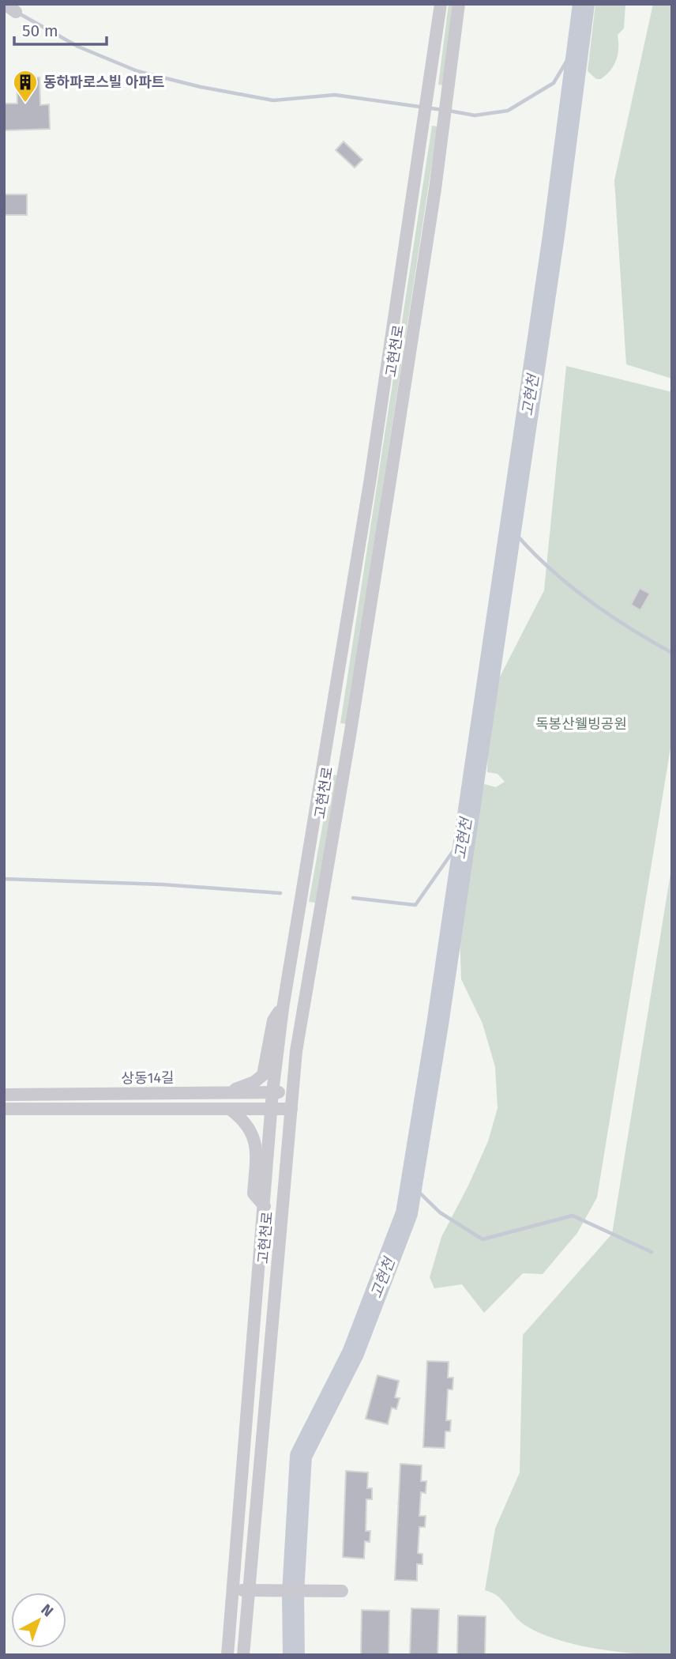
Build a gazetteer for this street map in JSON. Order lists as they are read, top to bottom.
{
  "streets": {
    "street": ["고현천로", "상동14길"]
  },
  "crossings": [
    ["고현천로", "상동14길"]
  ],
  "water": ["고현천"],
  "parks": ["독봉산웰빙공원"],
  "places": {
    "building": ["동하파로스빌 아파트"]
  },
  "scale_bar": "50 m",
  "north": "top right"
}
